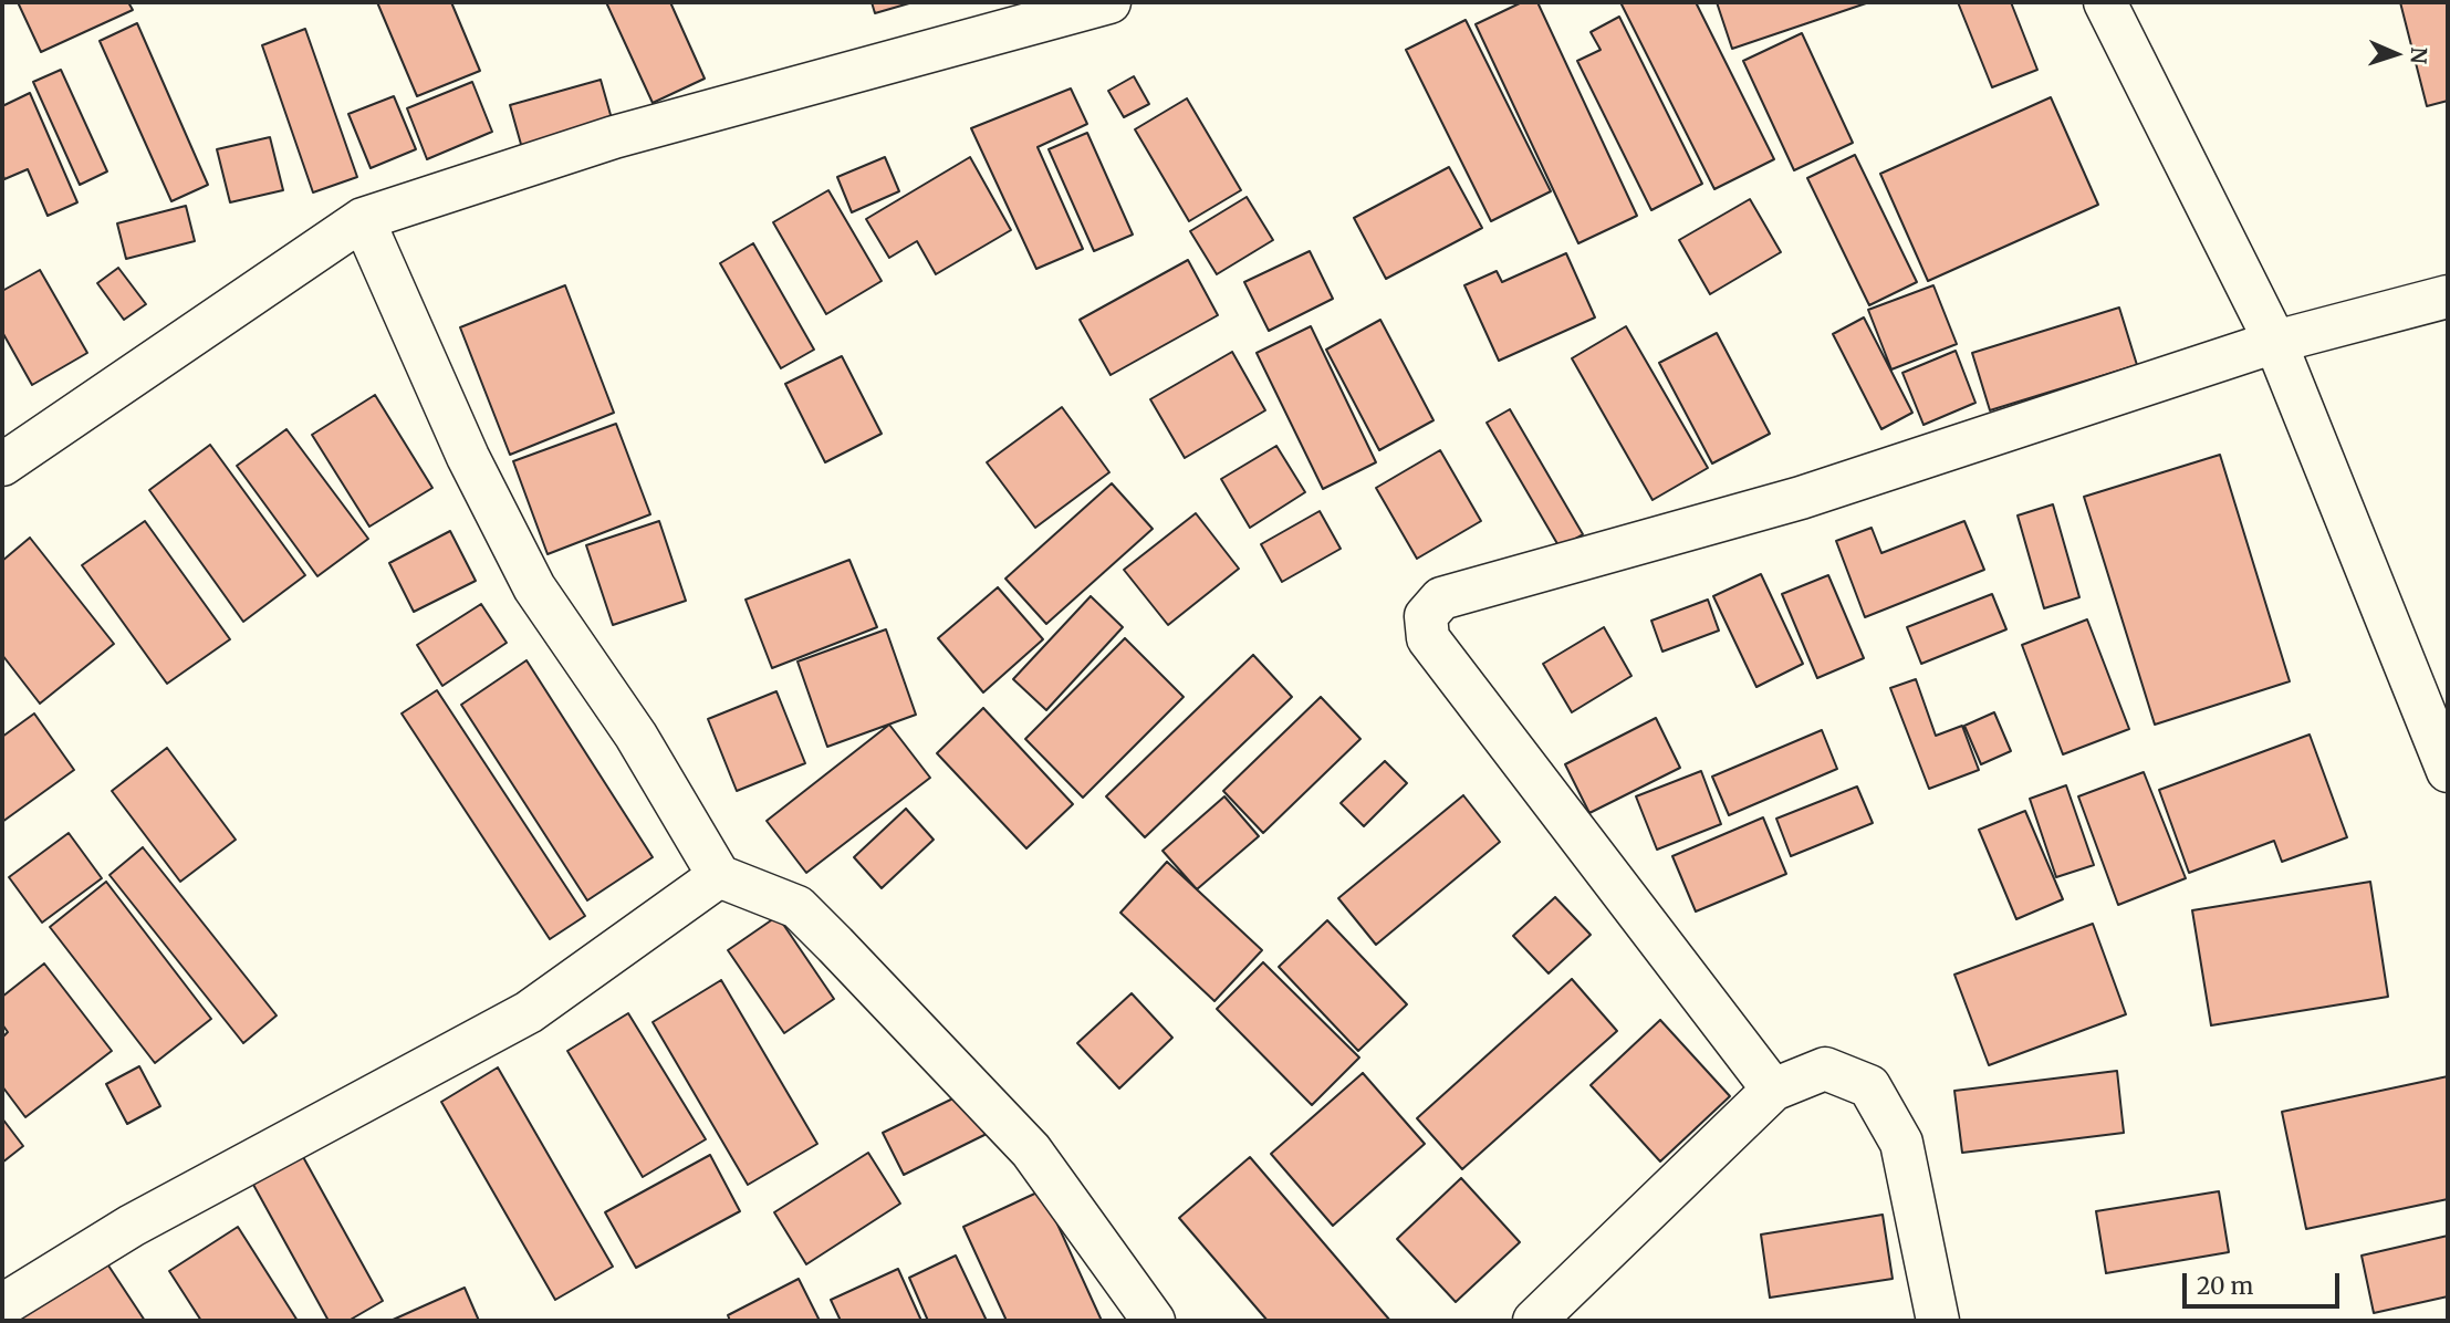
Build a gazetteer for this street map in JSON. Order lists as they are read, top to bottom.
{
  "scale_bar": "20 m",
  "north": "right"
}
